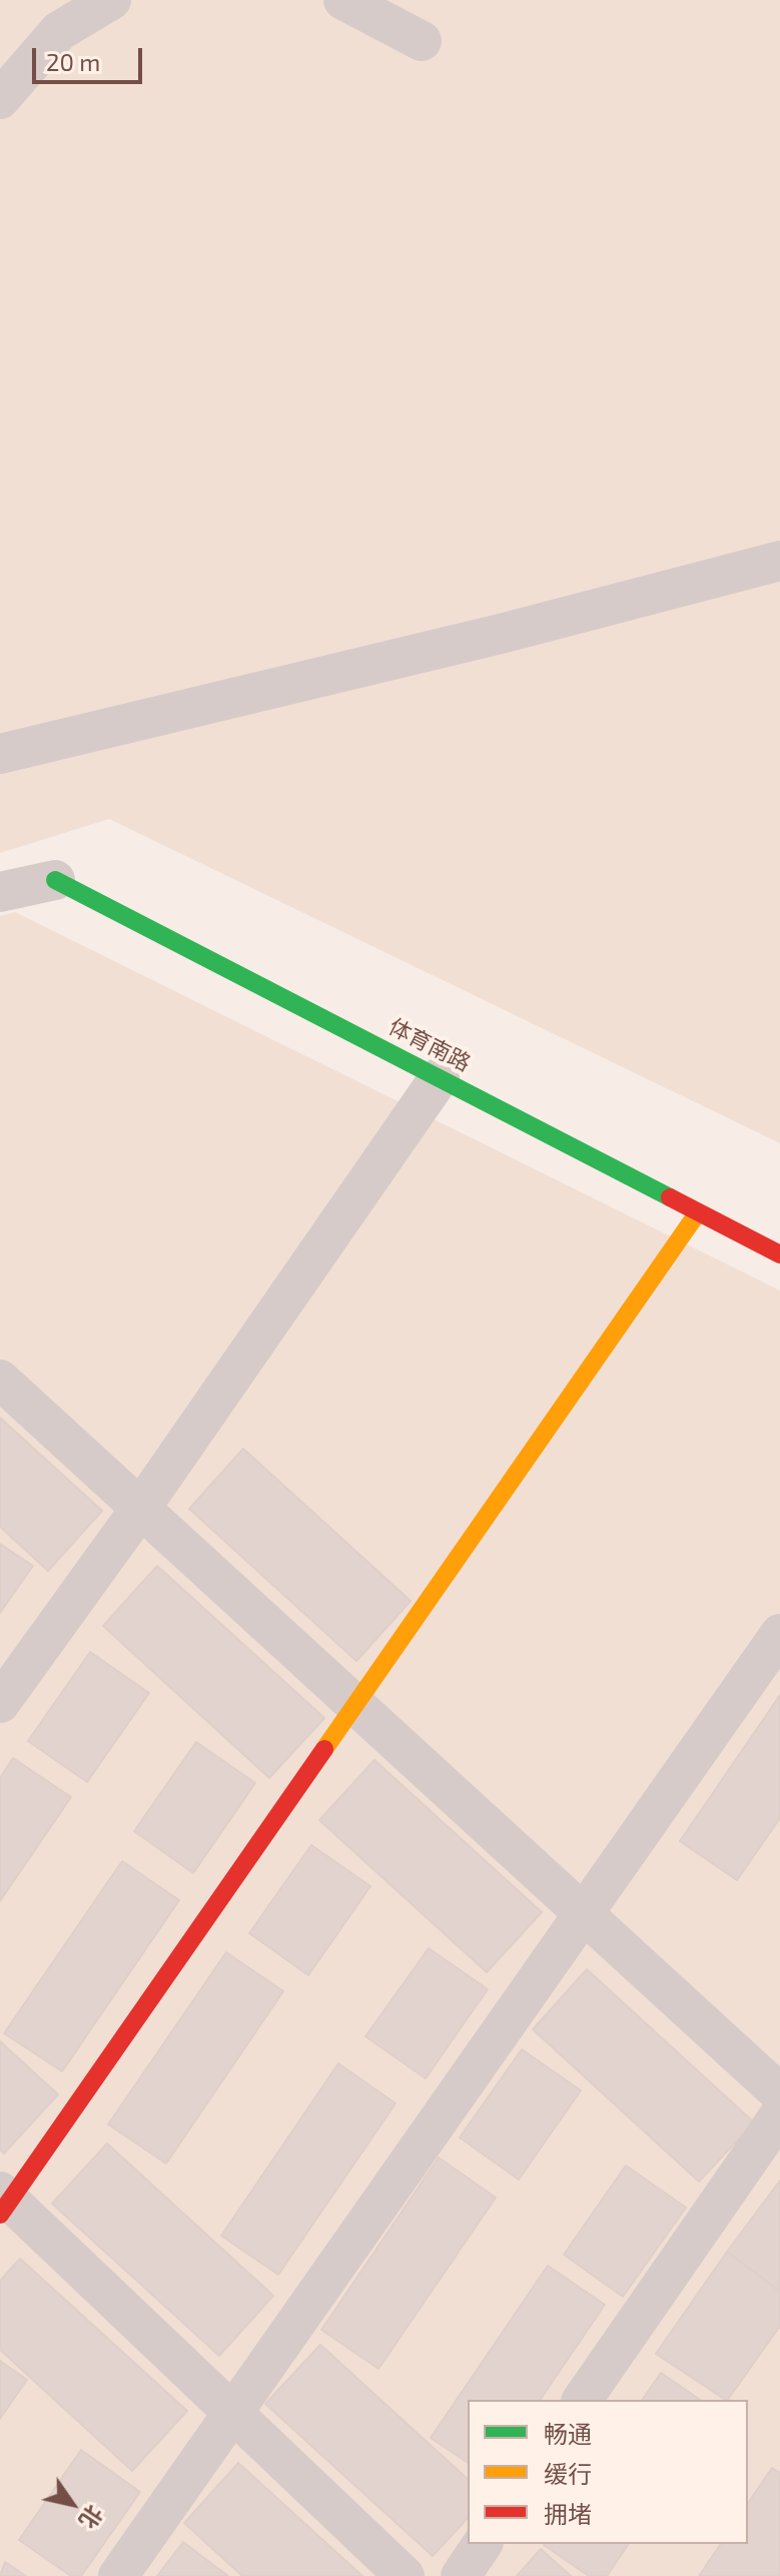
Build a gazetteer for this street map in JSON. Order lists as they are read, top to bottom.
{
  "streets": {
    "street": ["体育南路"]
  },
  "legend": ["畅通", "缓行", "拥堵"],
  "scale_bar": "20 m",
  "north": "bottom right"
}
